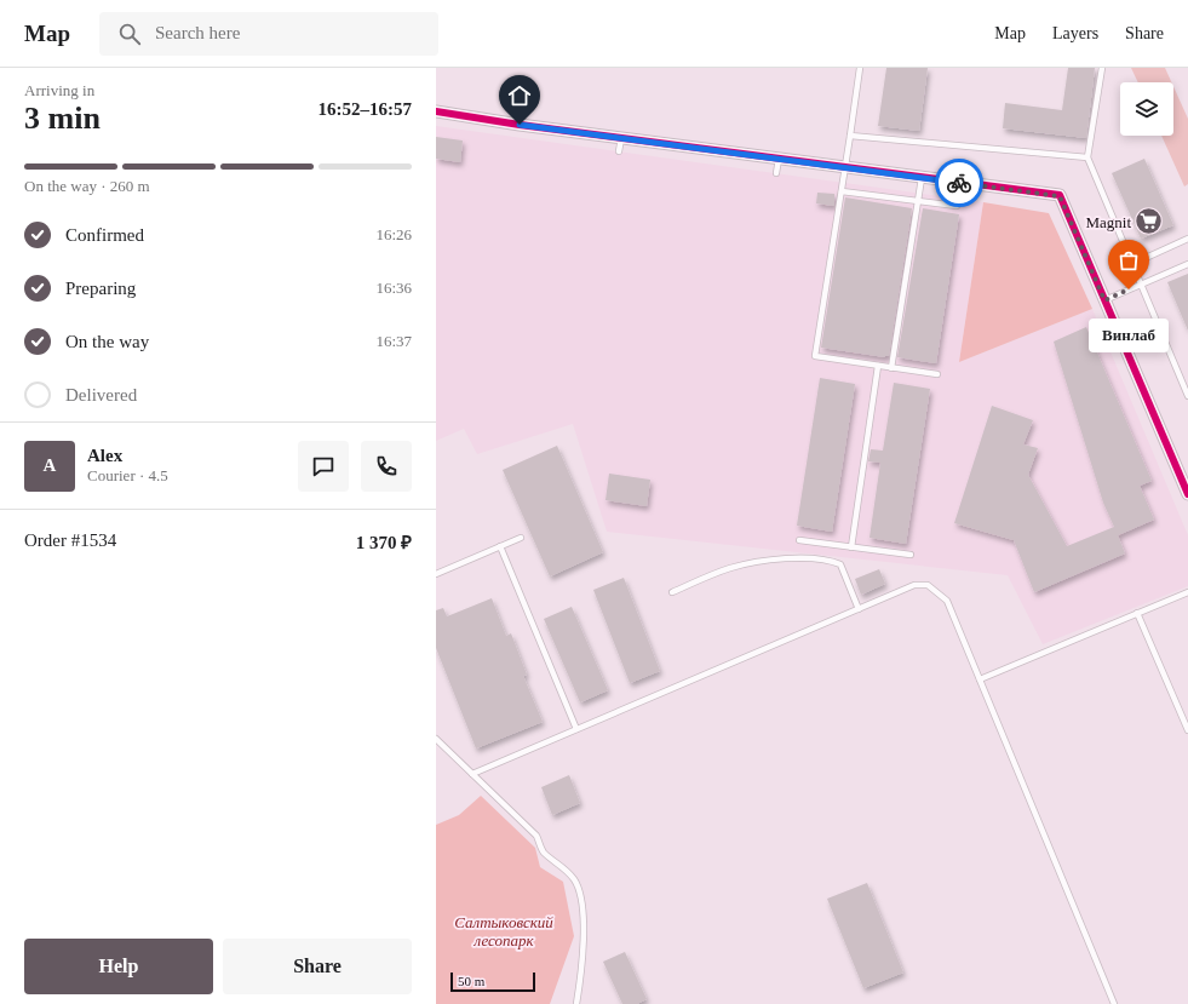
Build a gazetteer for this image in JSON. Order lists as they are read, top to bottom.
{
  "parks": ["Салтыковский лесопарк"],
  "places": {
    "supermarket": ["Magnit"],
    "other": ["Винлаб"]
  },
  "scale_bar": "50 m",
  "page": {
    "header": "Map",
    "search": "Search here",
    "nav": ["Map", "Layers", "Share"],
    "heading": ["3 min", "Arriving in", "16:52–16:57"],
    "panel": [
      "Alex",
      "Courier · 4.5",
      "Order #1534",
      "1 370 ₽"
    ],
    "bar": "On the way · 260 m",
    "list": [
      ["Confirmed", "16:26"],
      ["Preparing", "16:36"],
      ["On the way", "16:37"],
      "Delivered"
    ],
    "bubble": "Винлаб",
    "round": "A",
    "buttons": ["Help", "Share"],
    "scale": "50 m"
  }
}
